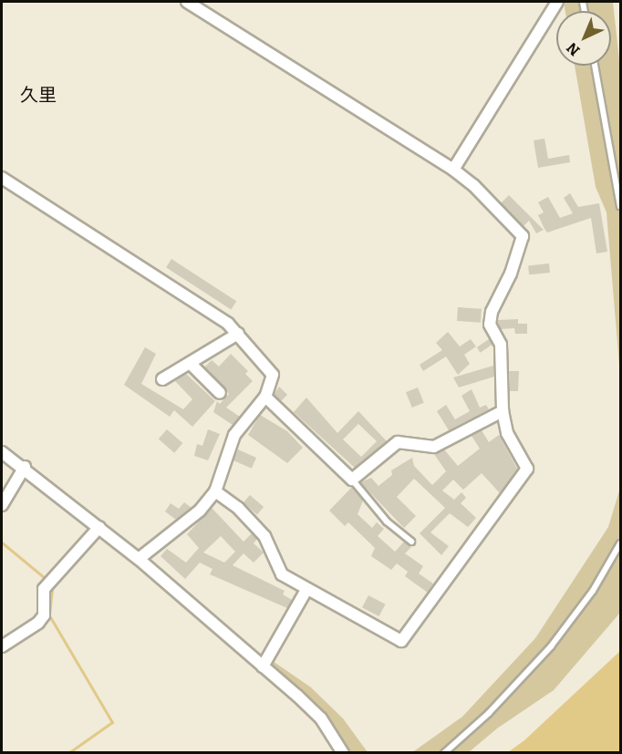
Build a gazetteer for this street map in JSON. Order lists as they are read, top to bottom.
{
  "districts": ["久里"],
  "north": "bottom left"
}
